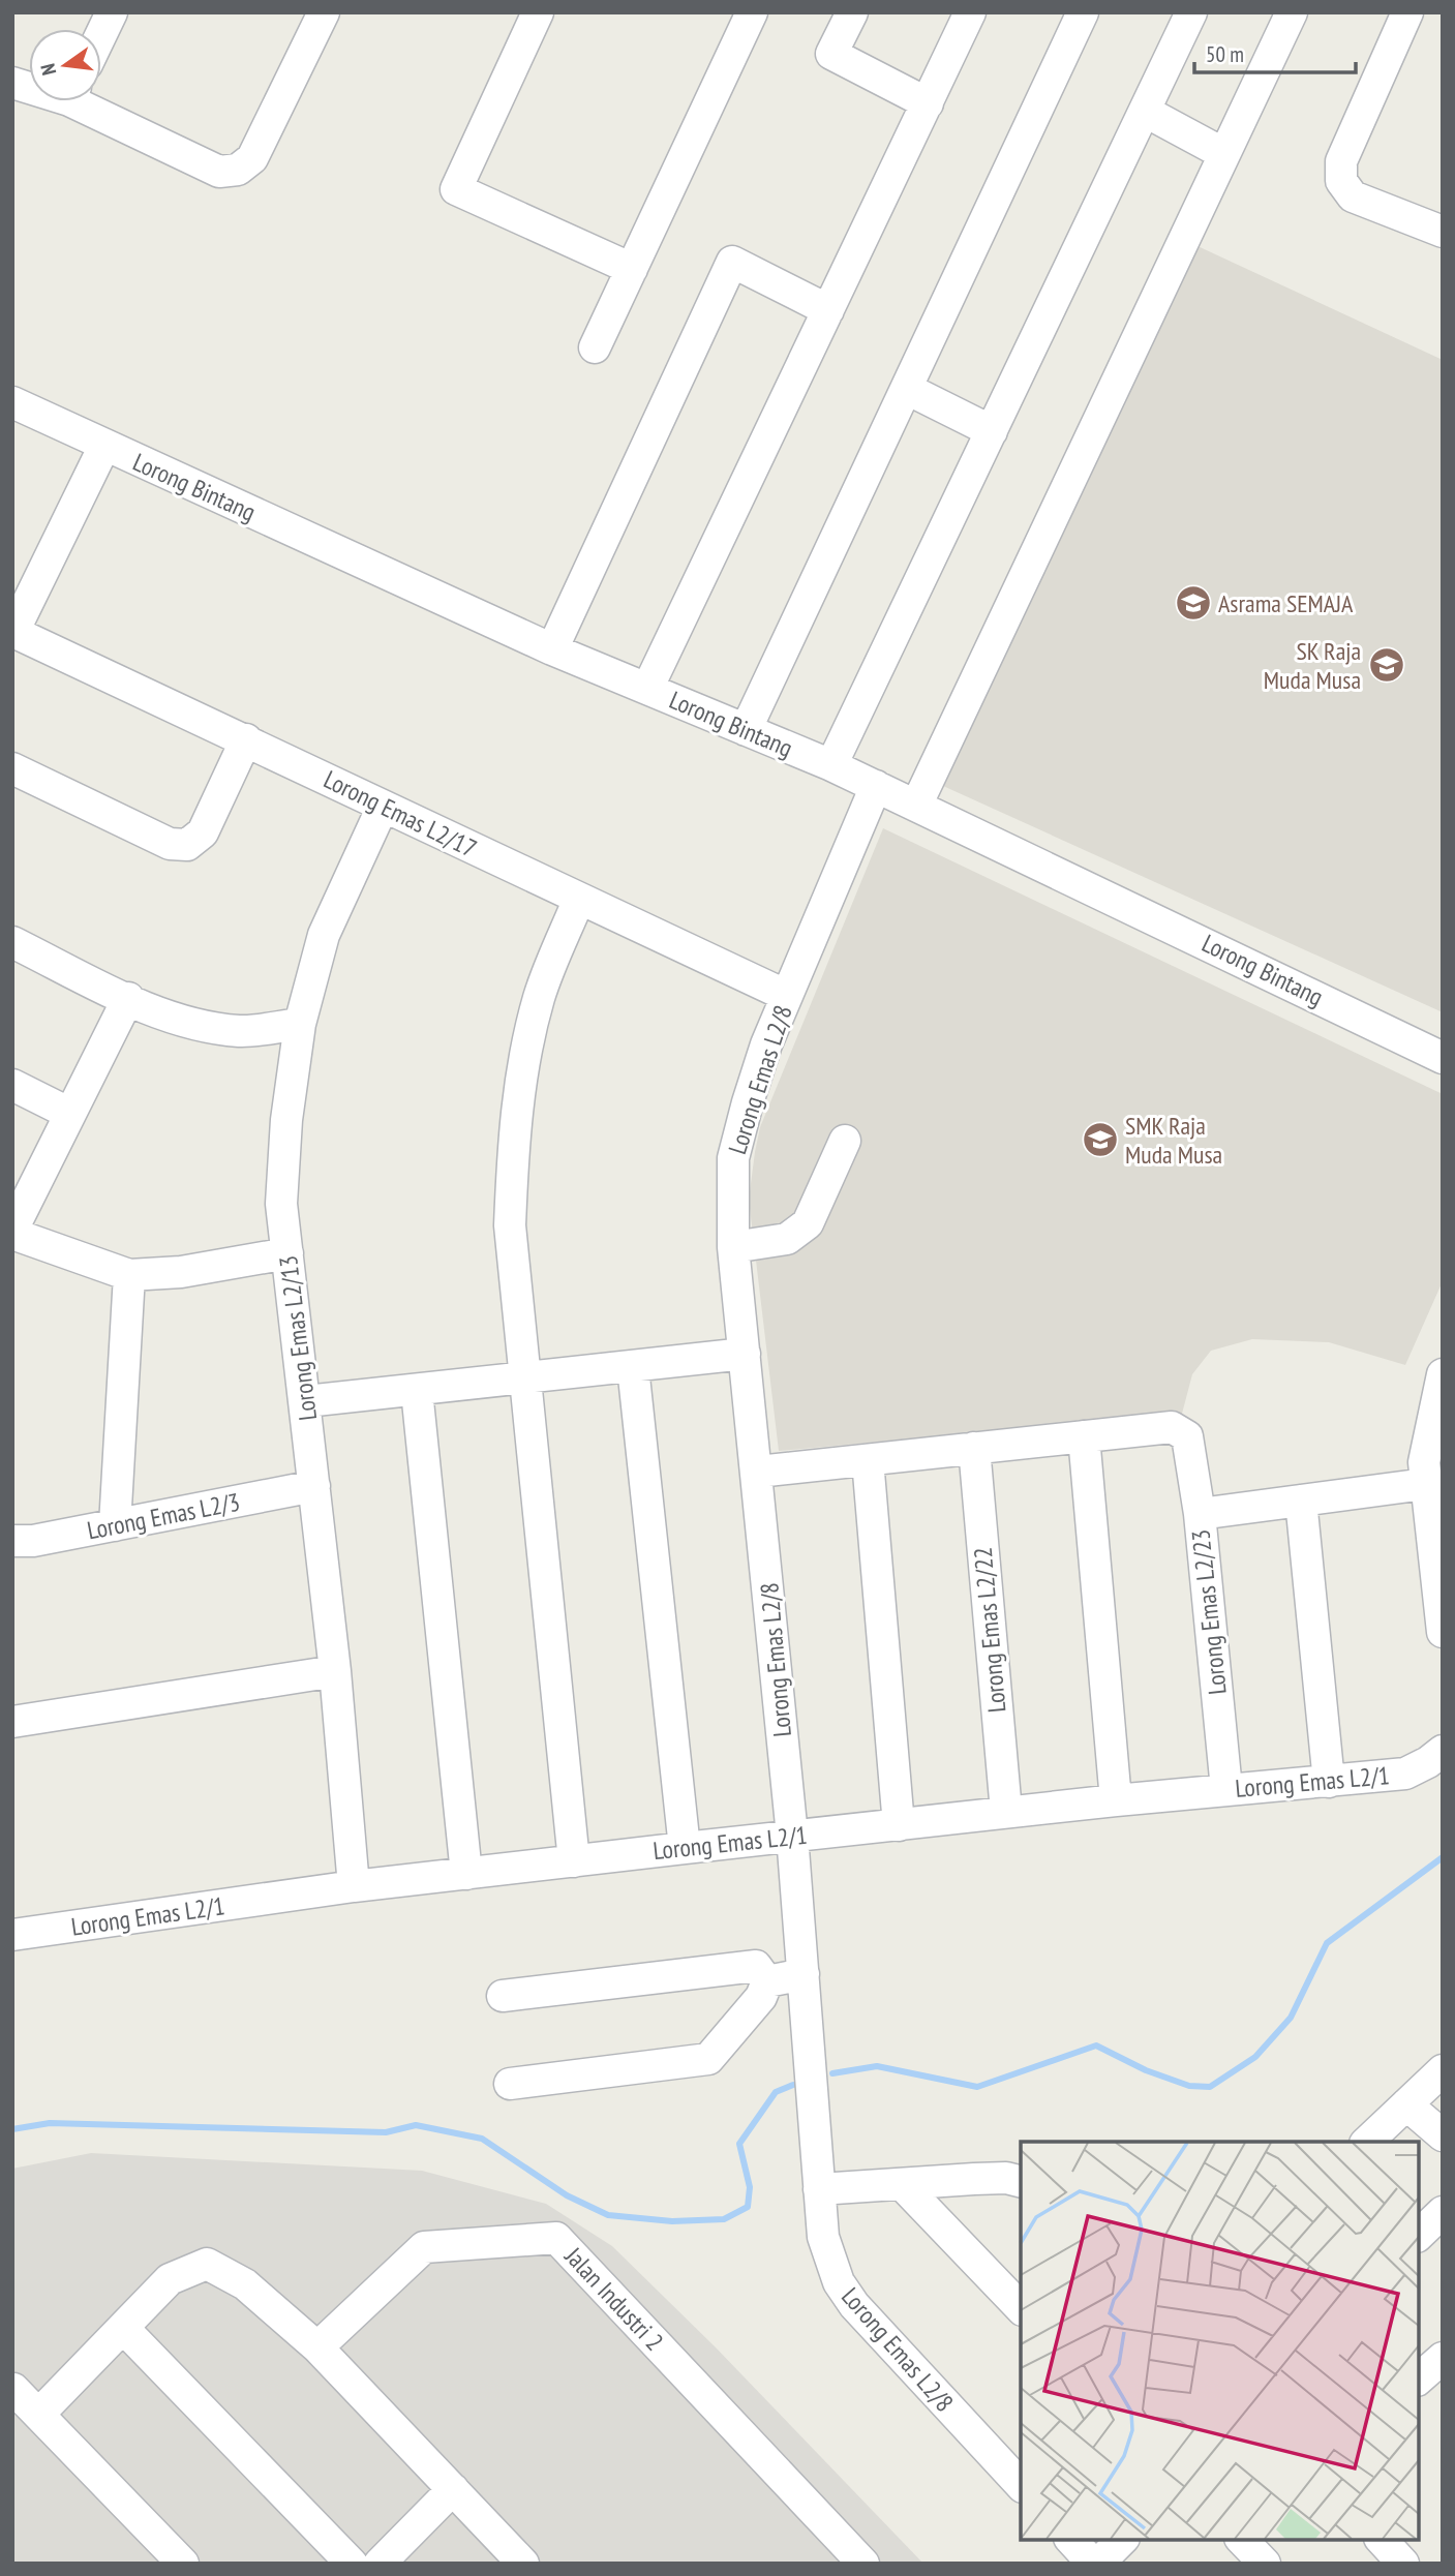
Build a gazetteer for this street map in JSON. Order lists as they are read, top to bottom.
{
  "streets": {
    "street": [
      "Lorong Bintang",
      "Lorong Emas L2/17",
      "Lorong Emas L2/8",
      "Lorong Emas L2/13",
      "Lorong Emas L2/3",
      "Lorong Emas L2/23",
      "Lorong Emas L2/22",
      "Lorong Emas L2/1",
      "Jalan Industri 2"
    ]
  },
  "crossings": [
    ["Lorong Bintang", "Lorong Emas L2/8"],
    ["Lorong Emas L2/17", "Lorong Emas L2/8"],
    ["Lorong Emas L2/17", "Lorong Emas L2/13"],
    ["Lorong Emas L2/8", "Lorong Emas L2/1"],
    ["Lorong Emas L2/13", "Lorong Emas L2/3"],
    ["Lorong Emas L2/13", "Lorong Emas L2/1"],
    ["Lorong Emas L2/23", "Lorong Emas L2/1"],
    ["Lorong Emas L2/22", "Lorong Emas L2/1"]
  ],
  "places": {
    "school or university": ["Asrama SEMAJA", "SK Raja Muda Musa", "SMK Raja Muda Musa"]
  },
  "scale_bar": "50 m",
  "north": "left"
}
